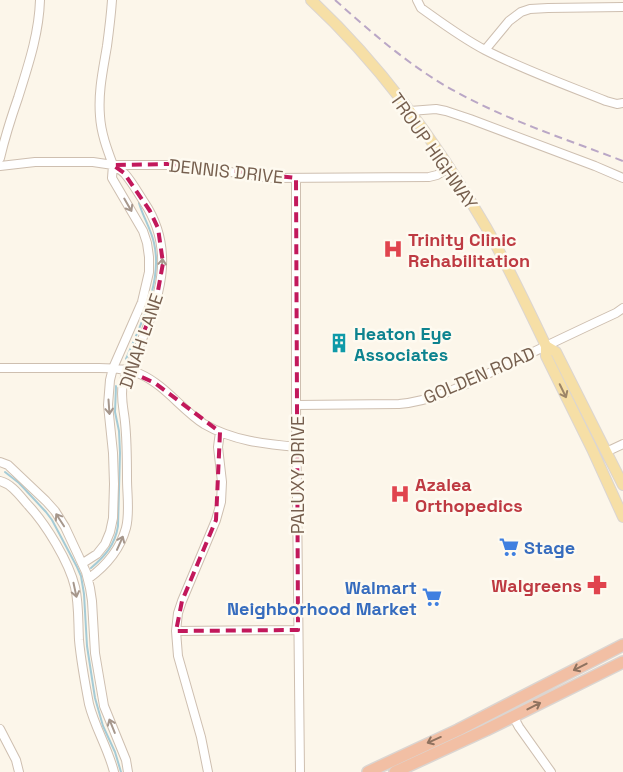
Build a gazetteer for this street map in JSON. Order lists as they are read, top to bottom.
{
  "streets": {
    "main road": ["TROUP HIGHWAY"],
    "street": [
      "DENNIS DRIVE",
      "DINAH LANE",
      "GOLDEN ROAD",
      "PALUXY DRIVE"
    ]
  },
  "crossings": [
    ["TROUP HIGHWAY", "DENNIS DRIVE"],
    ["TROUP HIGHWAY", "GOLDEN ROAD"],
    ["DENNIS DRIVE", "DINAH LANE"],
    ["DENNIS DRIVE", "PALUXY DRIVE"],
    ["GOLDEN ROAD", "PALUXY DRIVE"]
  ],
  "places": {
    "hospital": ["Trinity Clinic Rehabilitation", "Azalea Orthopedics"],
    "building": ["Heaton Eye Associates"],
    "supermarket": ["Stage", "Walmart Neighborhood Market"],
    "pharmacy": ["Walgreens"]
  }
}
